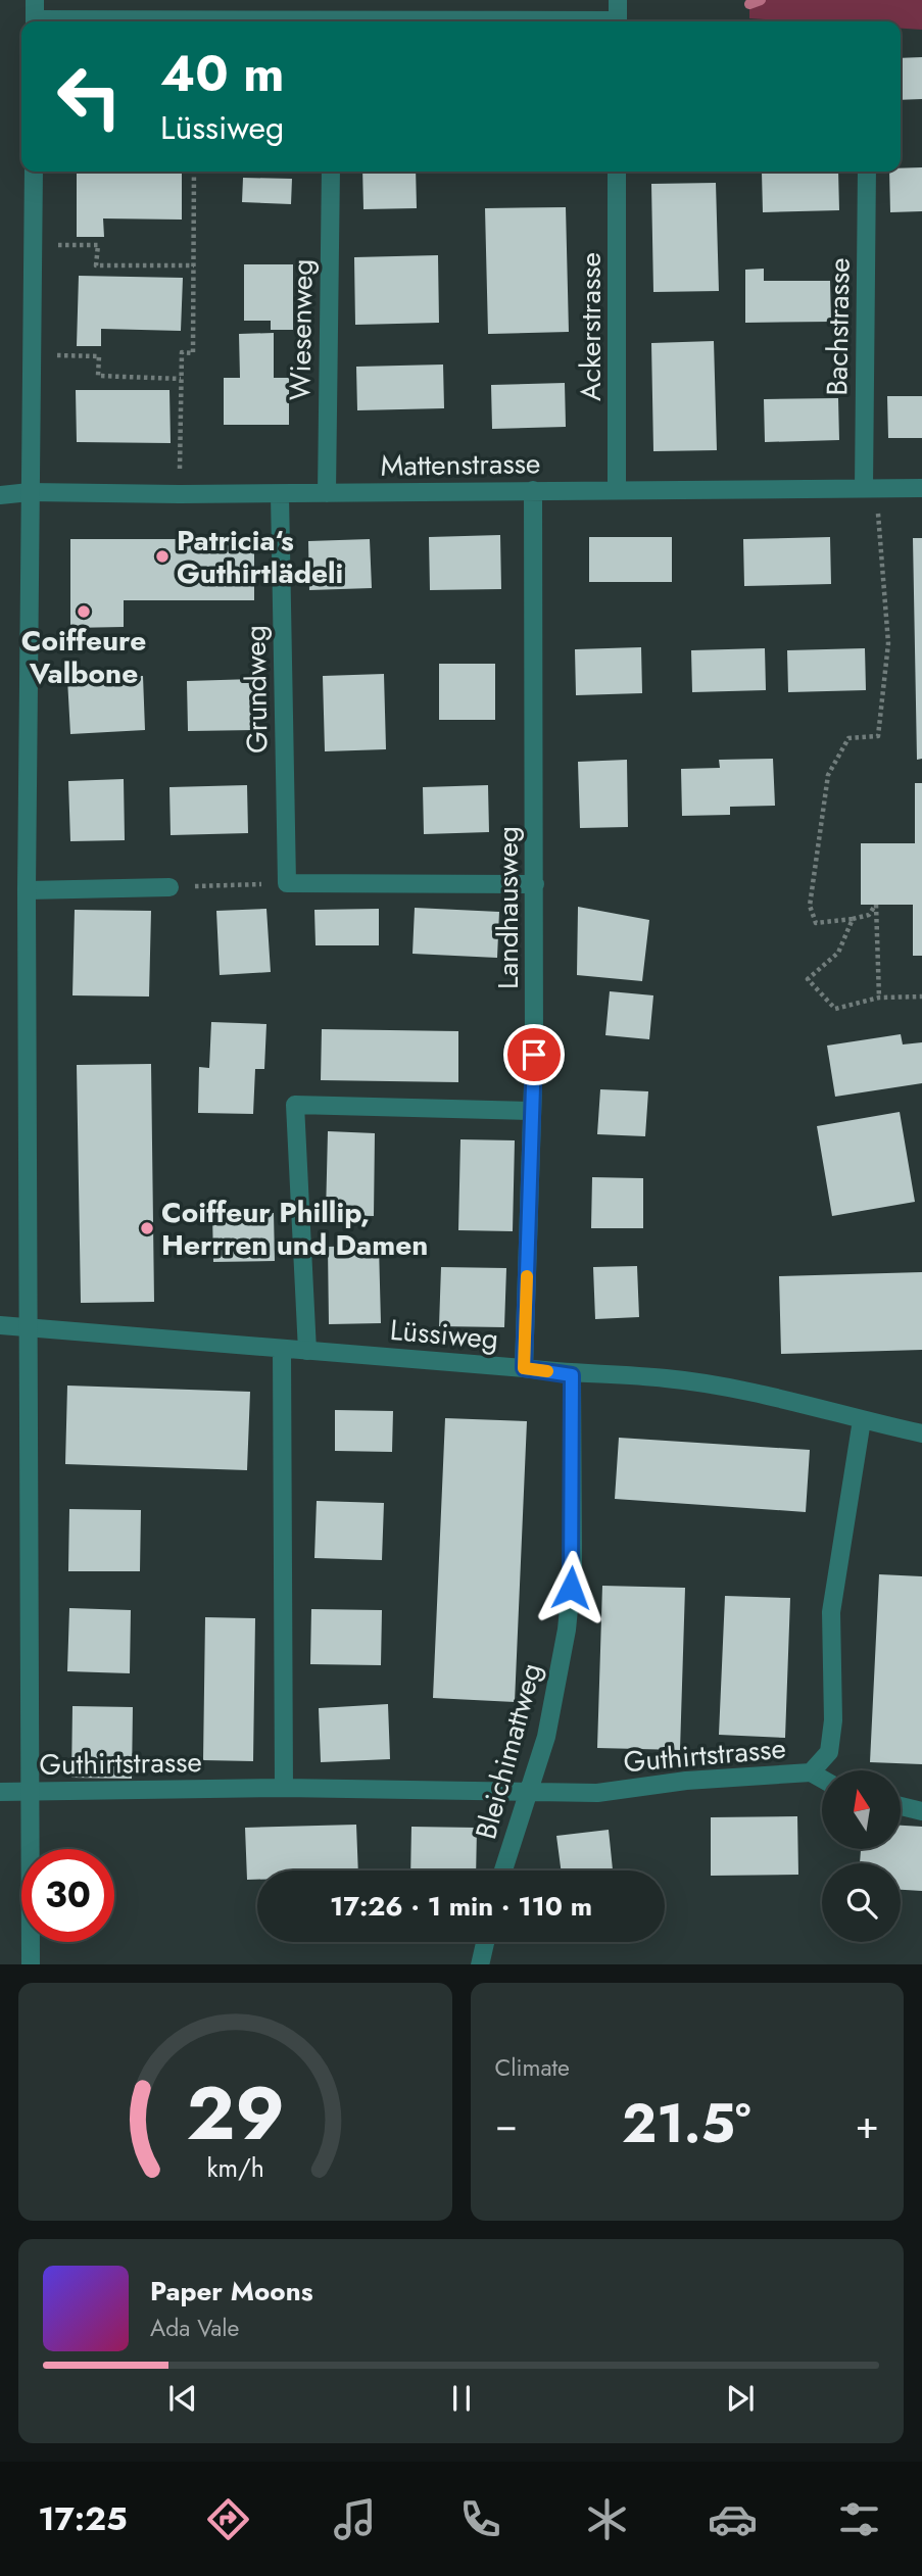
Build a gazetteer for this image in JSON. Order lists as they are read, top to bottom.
{
  "streets": {
    "street": [
      "Ackerstrasse",
      "Bachstrasse",
      "Wiesenweg",
      "Mattenstrasse",
      "Grundweg",
      "Landhausweg",
      "Lüssiweg",
      "Bleichimattweg",
      "Guthirtstrasse"
    ]
  },
  "crossings": [
    ["Ackerstrasse", "Mattenstrasse"],
    ["Bachstrasse", "Mattenstrasse"],
    ["Wiesenweg", "Mattenstrasse"],
    ["Mattenstrasse", "Grundweg"],
    ["Mattenstrasse", "Landhausweg"],
    ["Landhausweg", "Lüssiweg"],
    ["Lüssiweg", "Bleichimattweg"],
    ["Lüssiweg", "Guthirtstrasse"],
    ["Bleichimattweg", "Guthirtstrasse"]
  ],
  "places": ["Patricia‘s Guthirtlädeli", "Coiffeure Valbone", "Coiffeur Phillip, Herrren und Damen"],
  "north": "top",
  "page": {
    "turn": ["40 m", "Lüssiweg"],
    "limit": "30",
    "trip": "17:26 · 1 min · 110 m",
    "tile": "Climate",
    "heat": ["−", "21.5°", "+"],
    "song": ["Paper Moons", "Ada Vale"],
    "tabs": "17:25",
    "gauge": ["29", "km/h"]
  }
}
